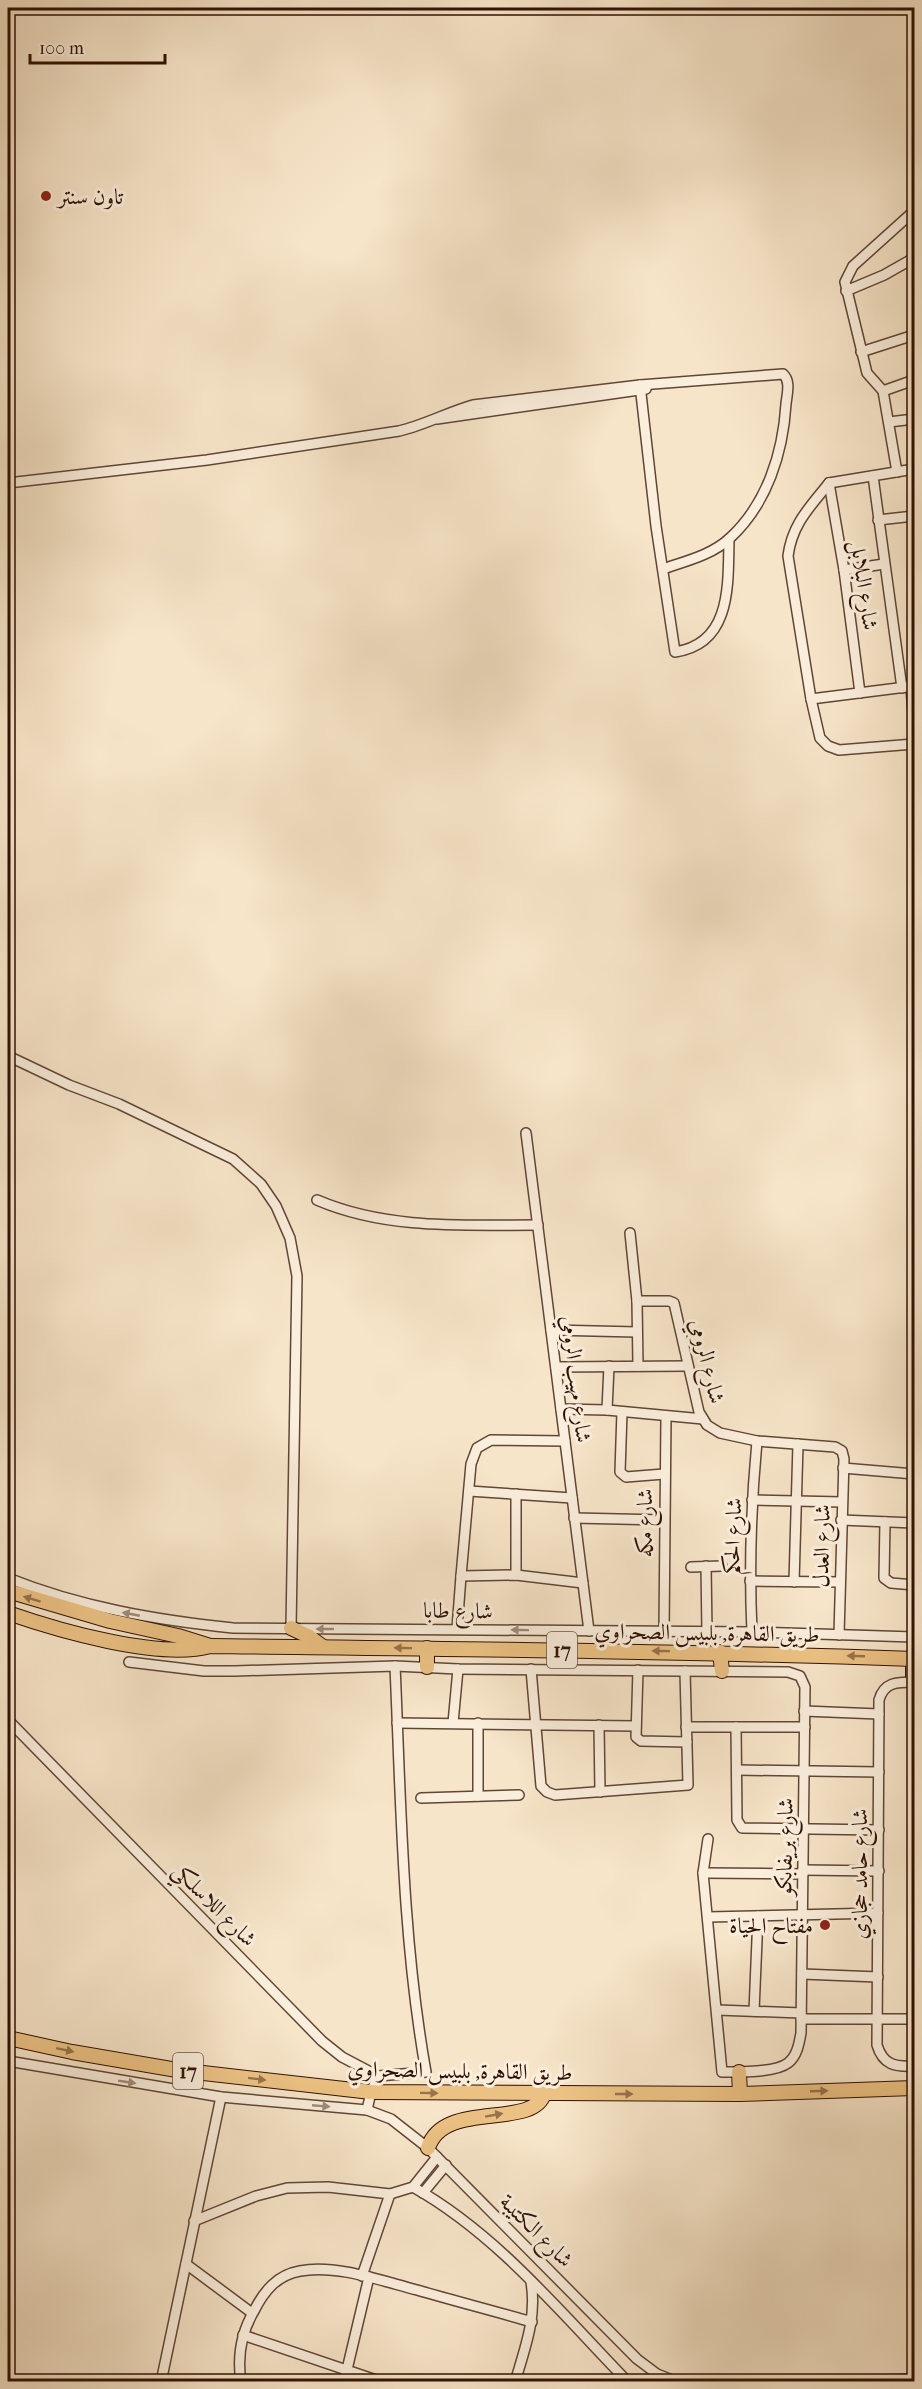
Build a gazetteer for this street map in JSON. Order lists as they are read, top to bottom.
{
  "streets": {
    "highway": ["طريق القاهرة, بلبيس الصحراوي", "17"],
    "street": [
      "شارع البلابل",
      "شارع الرومي",
      "شارع مهيب الرومي",
      "شارع مكه",
      "شارع الحكم",
      "شارع العدل",
      "شارع طابا",
      "شارع بريفابكو",
      "شارع حامد حجازي",
      "شارع اللاسلكي",
      "شارع الكتيبة"
    ]
  },
  "crossings": [
    ["شارع الرومي", "شارع الحكم"],
    ["شارع الرومي", "شارع العدل"],
    ["شارع مهيب الرومي", "شارع طابا"],
    ["شارع مكه", "شارع طابا"],
    ["شارع الحكم", "شارع طابا"],
    ["شارع العدل", "شارع طابا"]
  ],
  "one_way": ["شارع الكتيبة"],
  "places": ["تاون سنتر", "مفتاح الحياة"],
  "scale_bar": "100 m"
}
